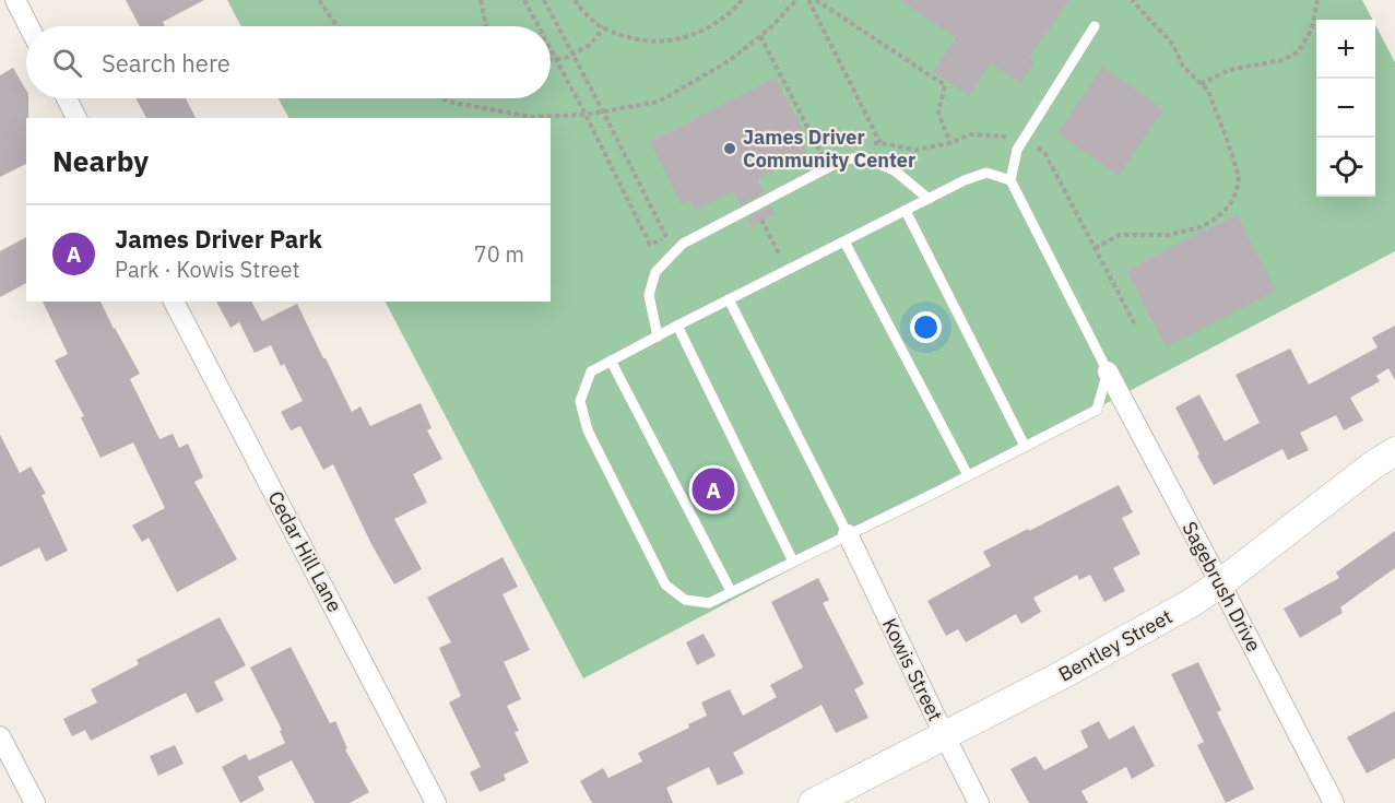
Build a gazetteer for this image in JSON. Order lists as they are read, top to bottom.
{
  "streets": {
    "street": [
      "Cedar Hill Lane",
      "Sagebrush Drive",
      "Bentley Street",
      "Kowis Street"
    ]
  },
  "crossings": [
    ["Sagebrush Drive", "Bentley Street"],
    ["Bentley Street", "Kowis Street"]
  ],
  "places": ["James Driver Community Center"],
  "page": {
    "map_buttons": ["+", "−"],
    "search": "Search here",
    "heading": "Nearby",
    "list": [
      {
        "mark": "A",
        "name": "James Driver Park",
        "note": "Park · Kowis Street",
        "value": "70 m"
      }
    ],
    "pins": "A"
  }
}
